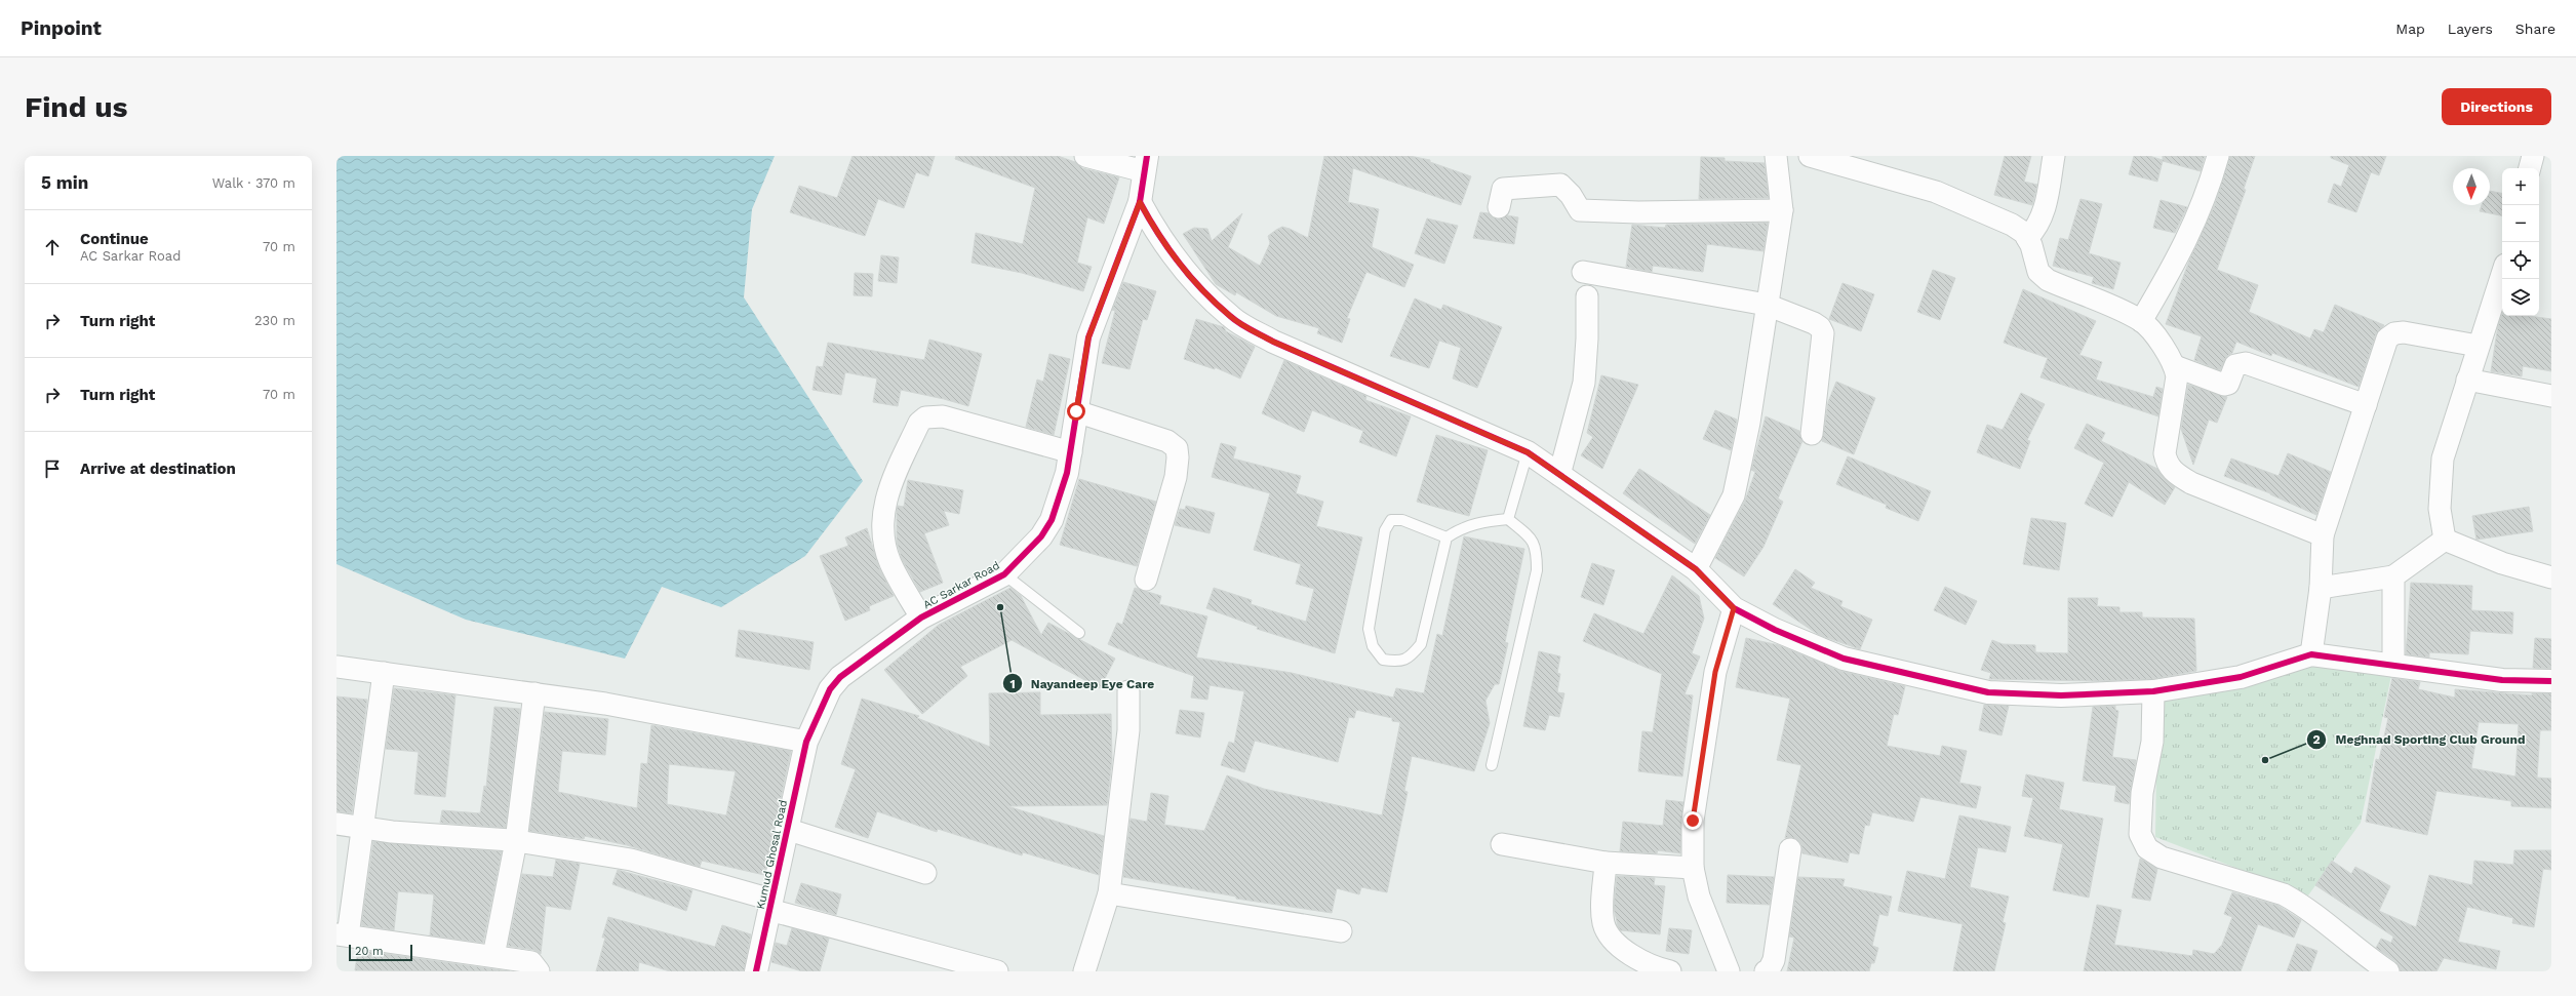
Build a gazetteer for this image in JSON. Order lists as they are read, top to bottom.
{
  "streets": {
    "street": ["AC Sarkar Road", "Kumud Ghosal Road"]
  },
  "crossings": [
    ["AC Sarkar Road", "Kumud Ghosal Road"]
  ],
  "places": ["Nayandeep Eye Care", "Meghnad Sporting Club Ground"],
  "scale_bar": "20 m",
  "north": "bottom",
  "page": {
    "header": "Pinpoint",
    "nav": ["Map", "Layers", "Share"],
    "buttons": "Directions",
    "title": "Find us",
    "heading": ["5 min", "Walk · 370 m"],
    "map_buttons": ["+", "−"],
    "list": [
      ["Continue", "AC Sarkar Road", "70 m"],
      ["Turn right", "230 m"],
      ["Turn right", "70 m"],
      "Arrive at destination"
    ],
    "scale": "20 m"
  }
}
